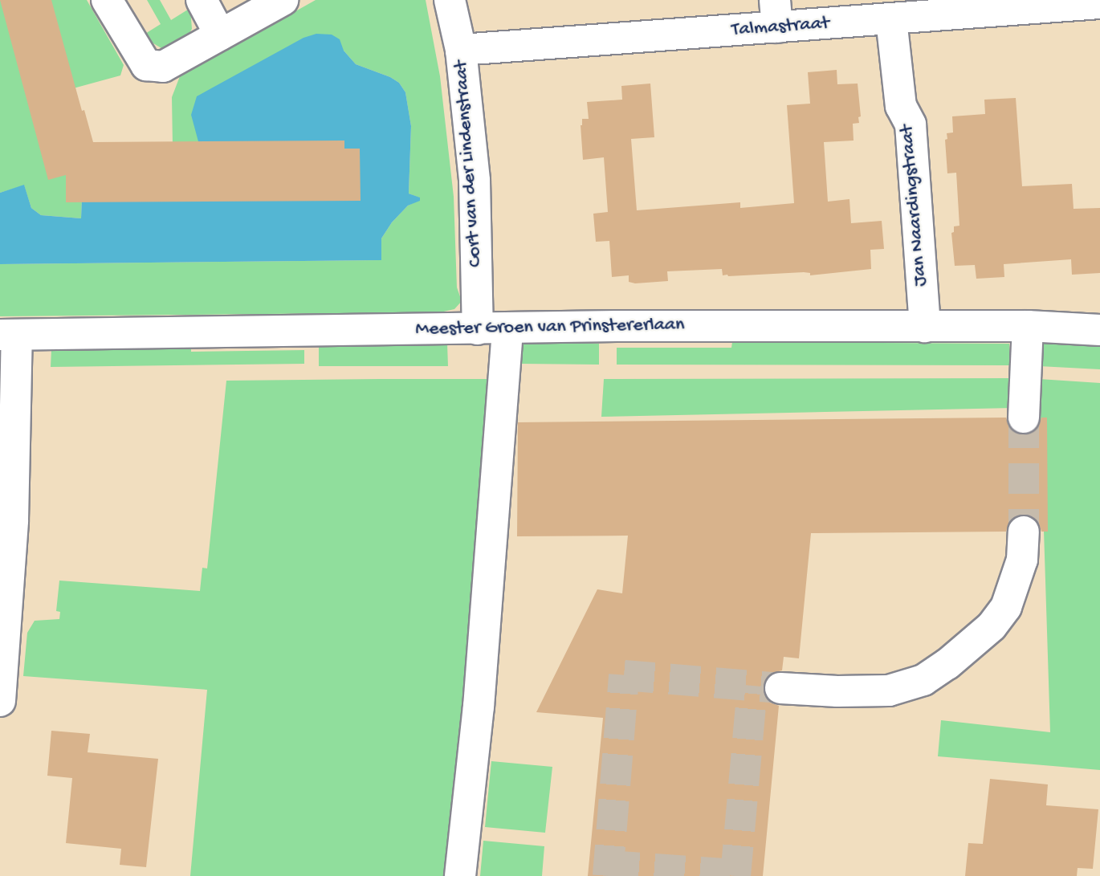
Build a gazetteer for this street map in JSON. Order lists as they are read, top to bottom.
{
  "streets": {
    "street": [
      "Talmastraat",
      "Cort van der Lindenstraat",
      "Jan Naardingstraat",
      "Meester Groen van Prinstererlaan"
    ]
  },
  "crossings": [
    ["Talmastraat", "Cort van der Lindenstraat"],
    ["Talmastraat", "Jan Naardingstraat"],
    ["Cort van der Lindenstraat", "Meester Groen van Prinstererlaan"],
    ["Jan Naardingstraat", "Meester Groen van Prinstererlaan"]
  ]
}
